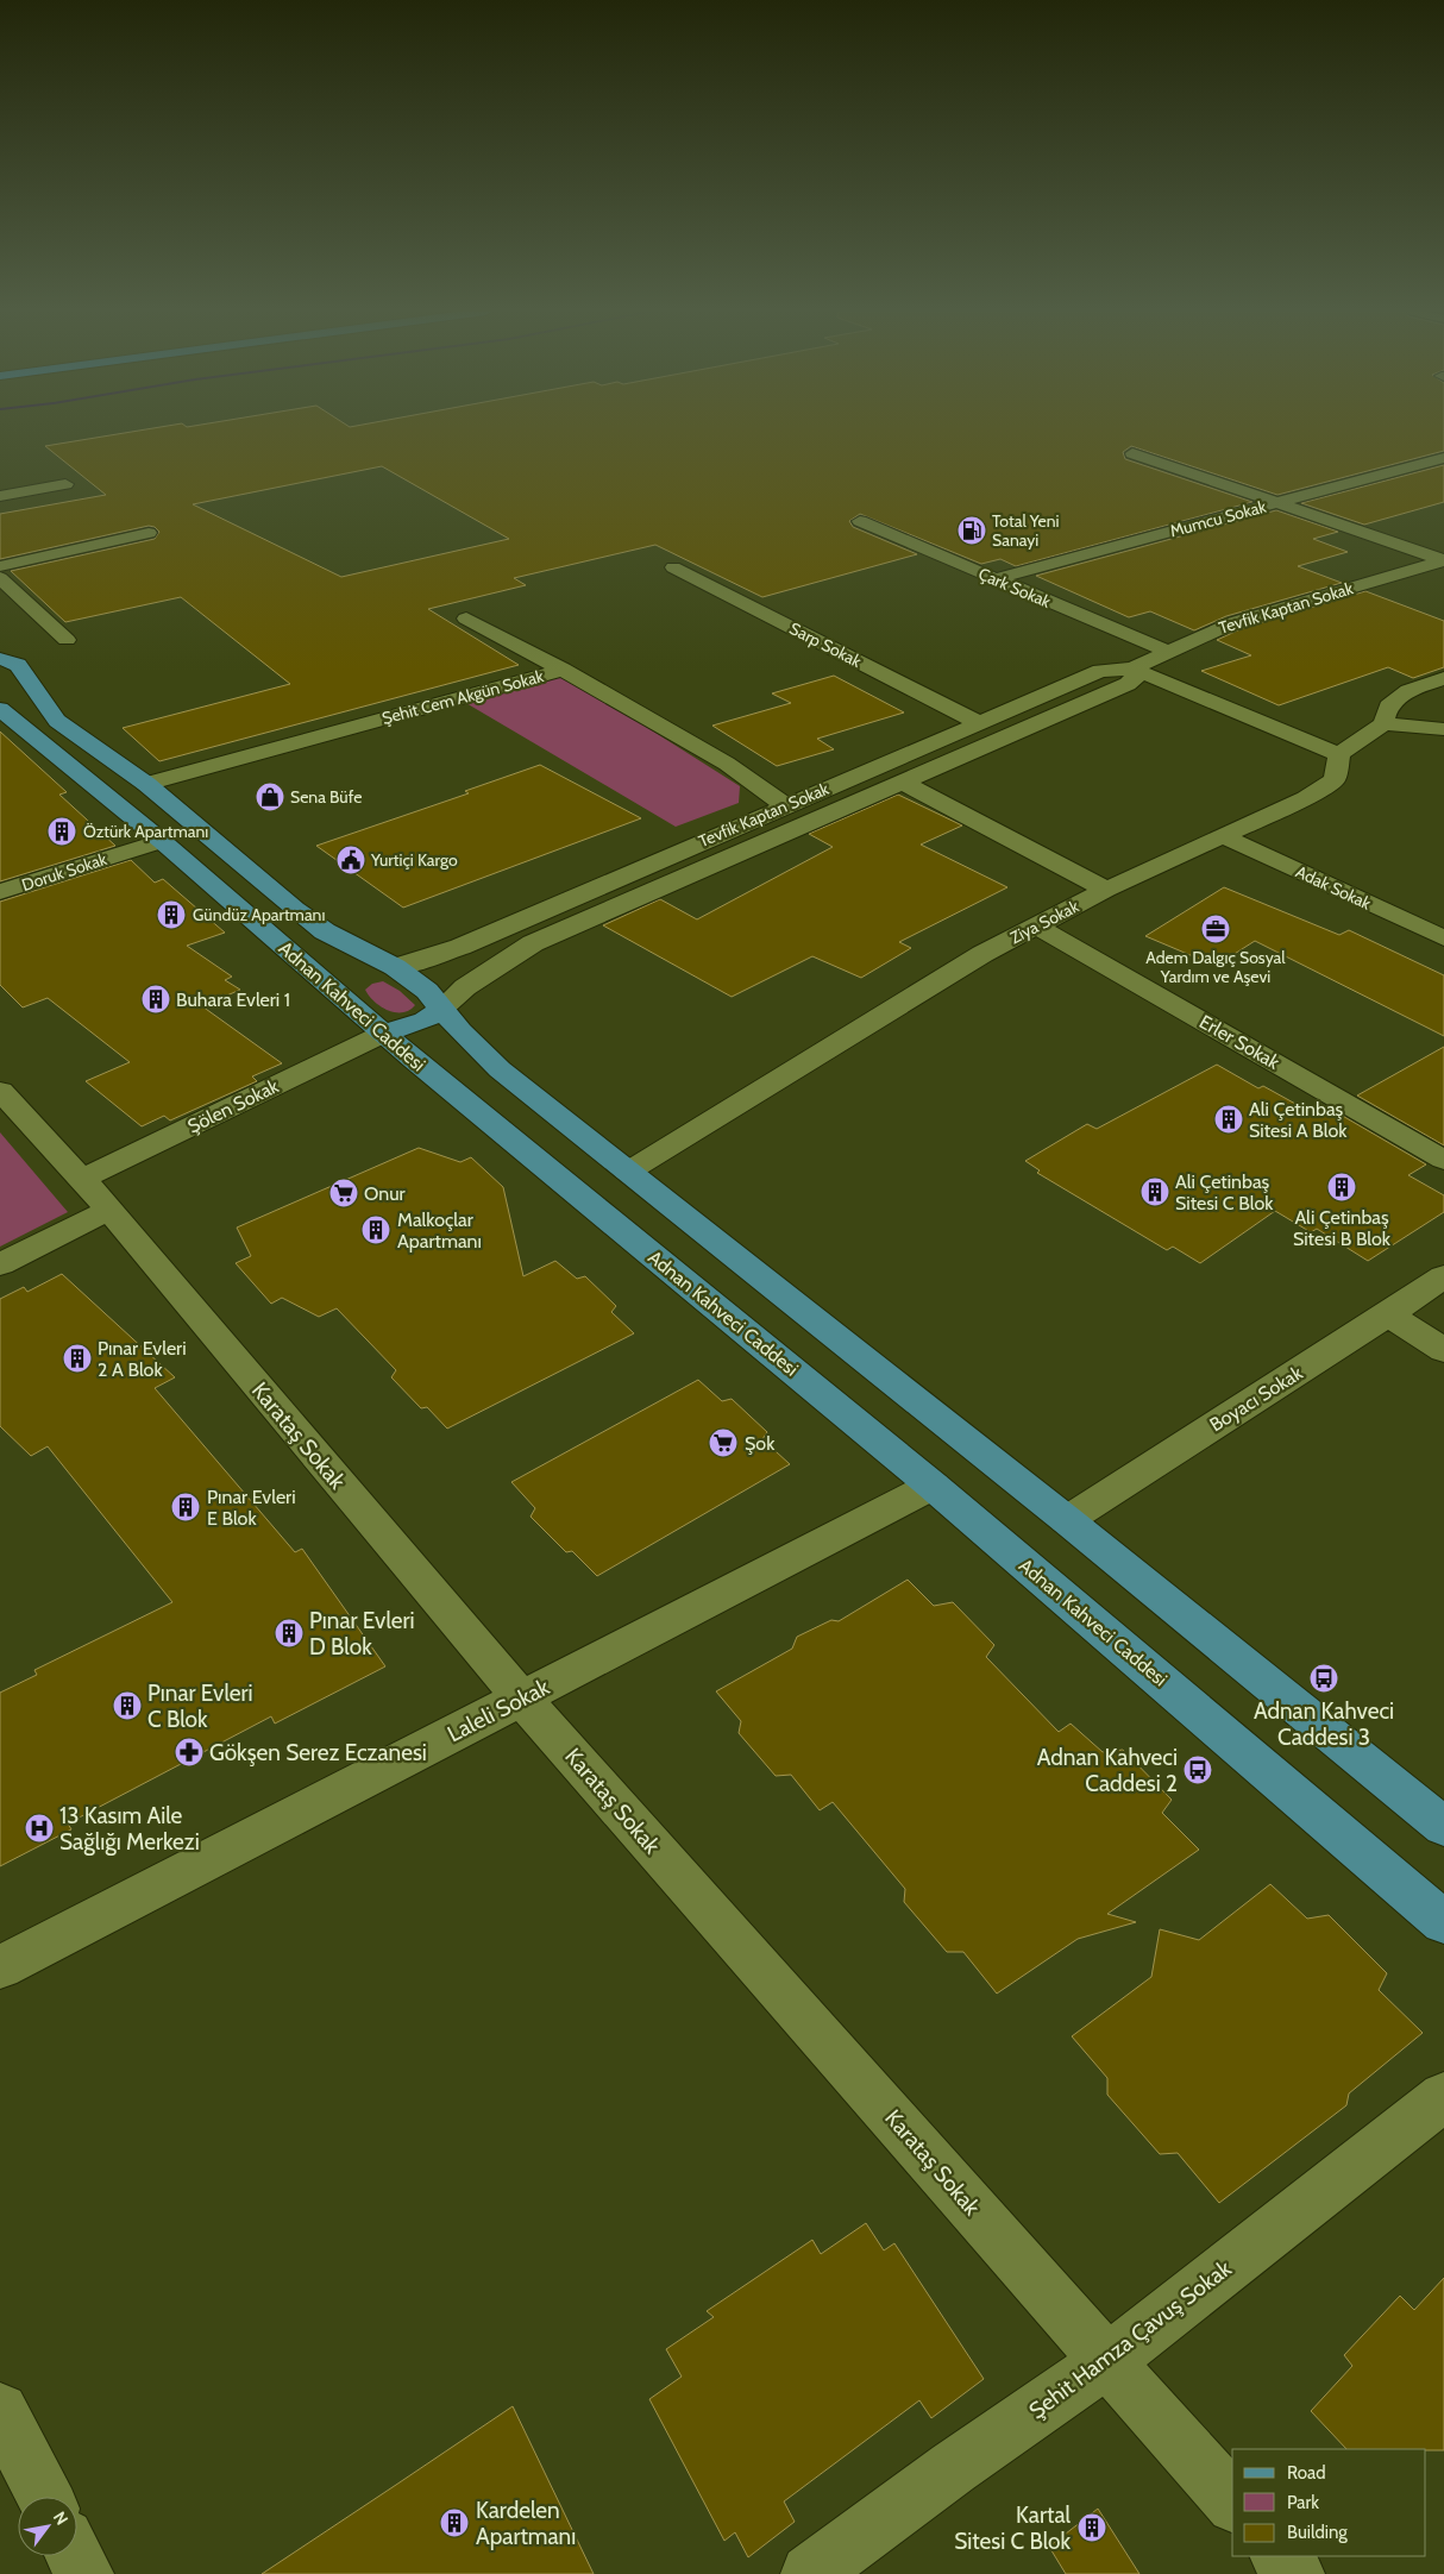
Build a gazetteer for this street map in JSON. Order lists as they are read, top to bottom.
{
  "streets": {
    "main road": ["Adnan Kahveci Caddesi"],
    "street": [
      "Mumcu Sokak",
      "Çark Sokak",
      "Tevfik Kaptan Sokak",
      "Sarp Sokak",
      "Şehit Cem Akgün Sokak",
      "Doruk Sokak",
      "Adak Sokak",
      "Ziya Sokak",
      "Erler Sokak",
      "Şölen Sokak",
      "Boyacı Sokak",
      "Karataş Sokak",
      "Laleli Sokak",
      "Şehit Hamza Çavuş Sokak"
    ]
  },
  "crossings": [
    ["Mumcu Sokak", "Çark Sokak"],
    ["Çark Sokak", "Tevfik Kaptan Sokak"],
    ["Tevfik Kaptan Sokak", "Sarp Sokak"],
    ["Tevfik Kaptan Sokak", "Şehit Cem Akgün Sokak"],
    ["Tevfik Kaptan Sokak", "Adnan Kahveci Caddesi"],
    ["Şehit Cem Akgün Sokak", "Adnan Kahveci Caddesi"],
    ["Doruk Sokak", "Adnan Kahveci Caddesi"],
    ["Adak Sokak", "Ziya Sokak"],
    ["Ziya Sokak", "Adnan Kahveci Caddesi"],
    ["Ziya Sokak", "Erler Sokak"],
    ["Adnan Kahveci Caddesi", "Şölen Sokak"],
    ["Adnan Kahveci Caddesi", "Boyacı Sokak"],
    ["Adnan Kahveci Caddesi", "Laleli Sokak"],
    ["Şölen Sokak", "Karataş Sokak"],
    ["Karataş Sokak", "Laleli Sokak"],
    ["Karataş Sokak", "Şehit Hamza Çavuş Sokak"]
  ],
  "places": {
    "fuel station": ["Total Yeni Sanayi"],
    "shop": ["Sena Büfe"],
    "building": [
      "Öztürk Apartmanı",
      "Gündüz Apartmanı",
      "Buhara Evleri 1",
      "Ali Çetinbaş Sitesi A Blok",
      "Ali Çetinbaş Sitesi B Blok",
      "Ali Çetinbaş Sitesi C Blok",
      "Malkoçlar Apartmanı",
      "Pınar Evleri 2 A Blok",
      "Pınar Evleri E Blok",
      "Pınar Evleri D Blok",
      "Pınar Evleri C Blok",
      "Kardelen Apartmanı",
      "Kartal Sitesi C Blok"
    ],
    "public building": ["Yurtiçi Kargo"],
    "office": ["Adem Dalgıç Sosyal Yardım ve Aşevi"],
    "supermarket": ["Onur", "Şok"],
    "bus stop": ["Adnan Kahveci Caddesi 3", "Adnan Kahveci Caddesi 2"],
    "pharmacy": ["Gökşen Serez Eczanesi"],
    "hospital": ["13 Kasım Aile Sağlığı Merkezi"]
  },
  "legend": ["Road", "Park", "Building"],
  "north": "top right"
}
